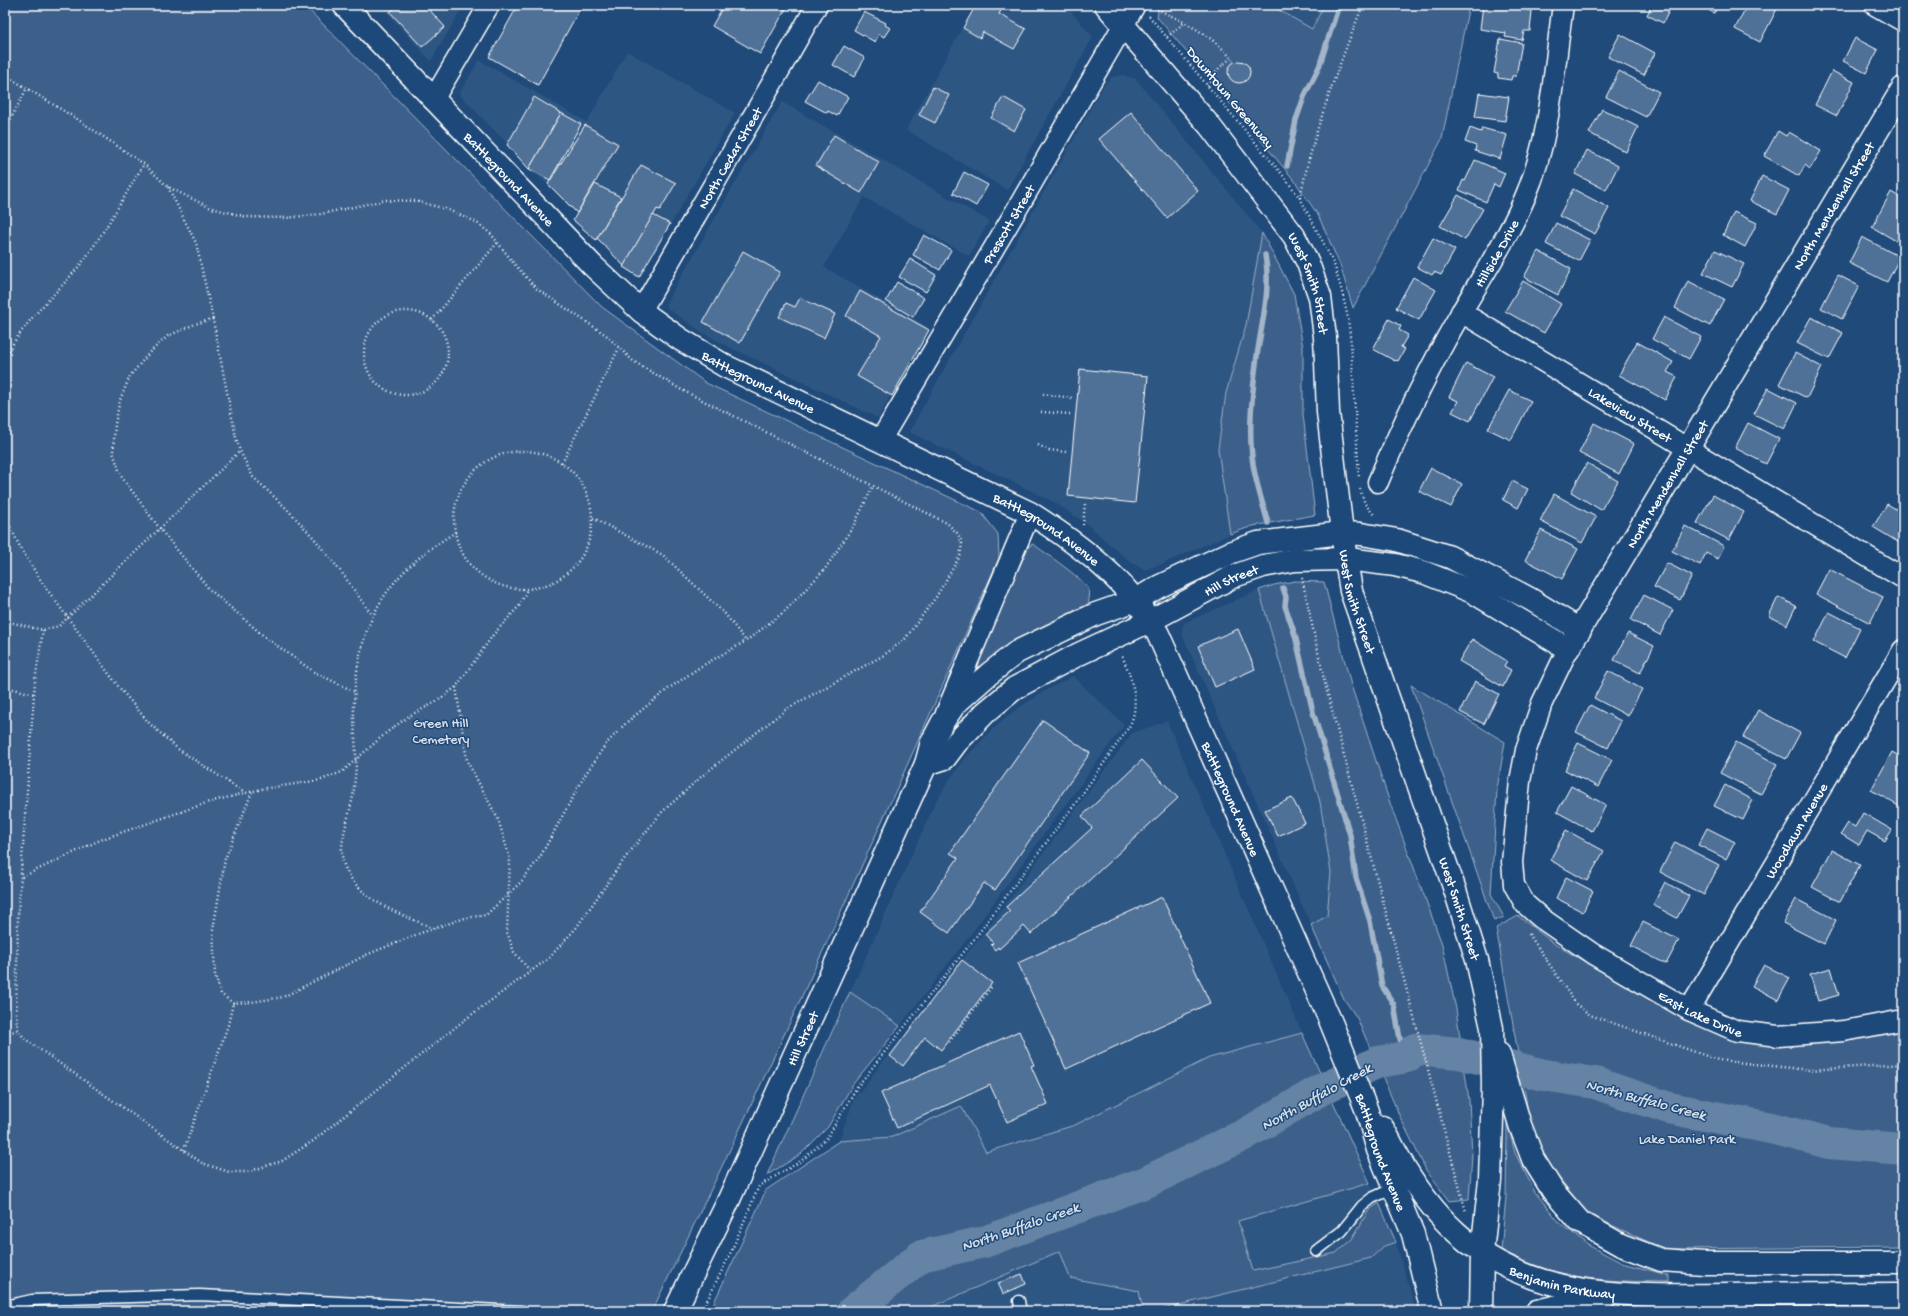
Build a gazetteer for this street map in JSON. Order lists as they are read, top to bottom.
{
  "streets": {
    "main road": [
      "Battleground Avenue",
      "North Mendenhall Street",
      "West Smith Street",
      "Hill Street",
      "Benjamin Parkway"
    ],
    "street": [
      "North Cedar Street",
      "Prescott Street",
      "Hillside Drive",
      "Lakeview Street",
      "Woodlawn Avenue",
      "East Lake Drive"
    ],
    "path": ["Downtown Greenway"]
  },
  "crossings": [
    ["Downtown Greenway", "Prescott Street"],
    ["North Cedar Street", "Battleground Avenue"],
    ["Battleground Avenue", "Prescott Street"],
    ["Battleground Avenue", "Hill Street"],
    ["Battleground Avenue", "Benjamin Parkway"],
    ["North Mendenhall Street", "Lakeview Street"],
    ["North Mendenhall Street", "Hill Street"],
    ["North Mendenhall Street", "East Lake Drive"],
    ["Prescott Street", "West Smith Street"],
    ["Hillside Drive", "Lakeview Street"],
    ["West Smith Street", "Hill Street"],
    ["West Smith Street", "Benjamin Parkway"],
    ["Woodlawn Avenue", "East Lake Drive"]
  ],
  "water": ["North Buffalo Creek"],
  "parks": ["Green Hill Cemetery", "Lake Daniel Park"]
}
